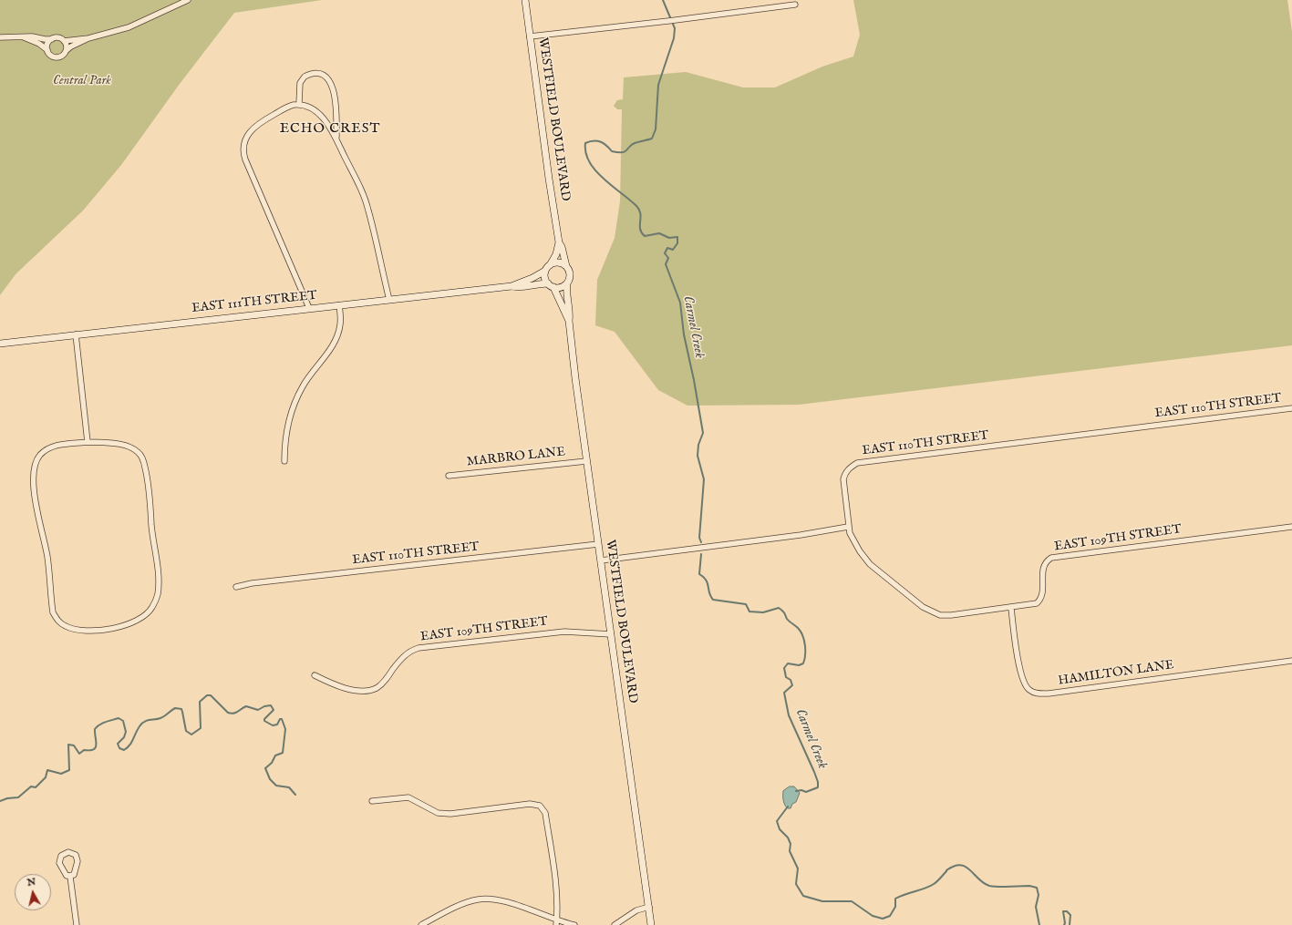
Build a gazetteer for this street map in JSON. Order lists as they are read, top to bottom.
{
  "streets": {
    "main road": ["WESTFIELD BOULEVARD", "EAST 111TH STREET"],
    "street": [
      "EAST 110TH STREET",
      "MARBRO LANE",
      "EAST 109TH STREET",
      "HAMILTON LANE"
    ]
  },
  "crossings": [
    ["WESTFIELD BOULEVARD", "EAST 111TH STREET"],
    ["WESTFIELD BOULEVARD", "EAST 110TH STREET"],
    ["WESTFIELD BOULEVARD", "MARBRO LANE"],
    ["WESTFIELD BOULEVARD", "EAST 109TH STREET"],
    ["EAST 110TH STREET", "EAST 109TH STREET"],
    ["EAST 109TH STREET", "HAMILTON LANE"]
  ],
  "districts": ["ECHO CREST"],
  "water": ["Carmel Creek"],
  "parks": ["Central Park"],
  "north": "top"
}
